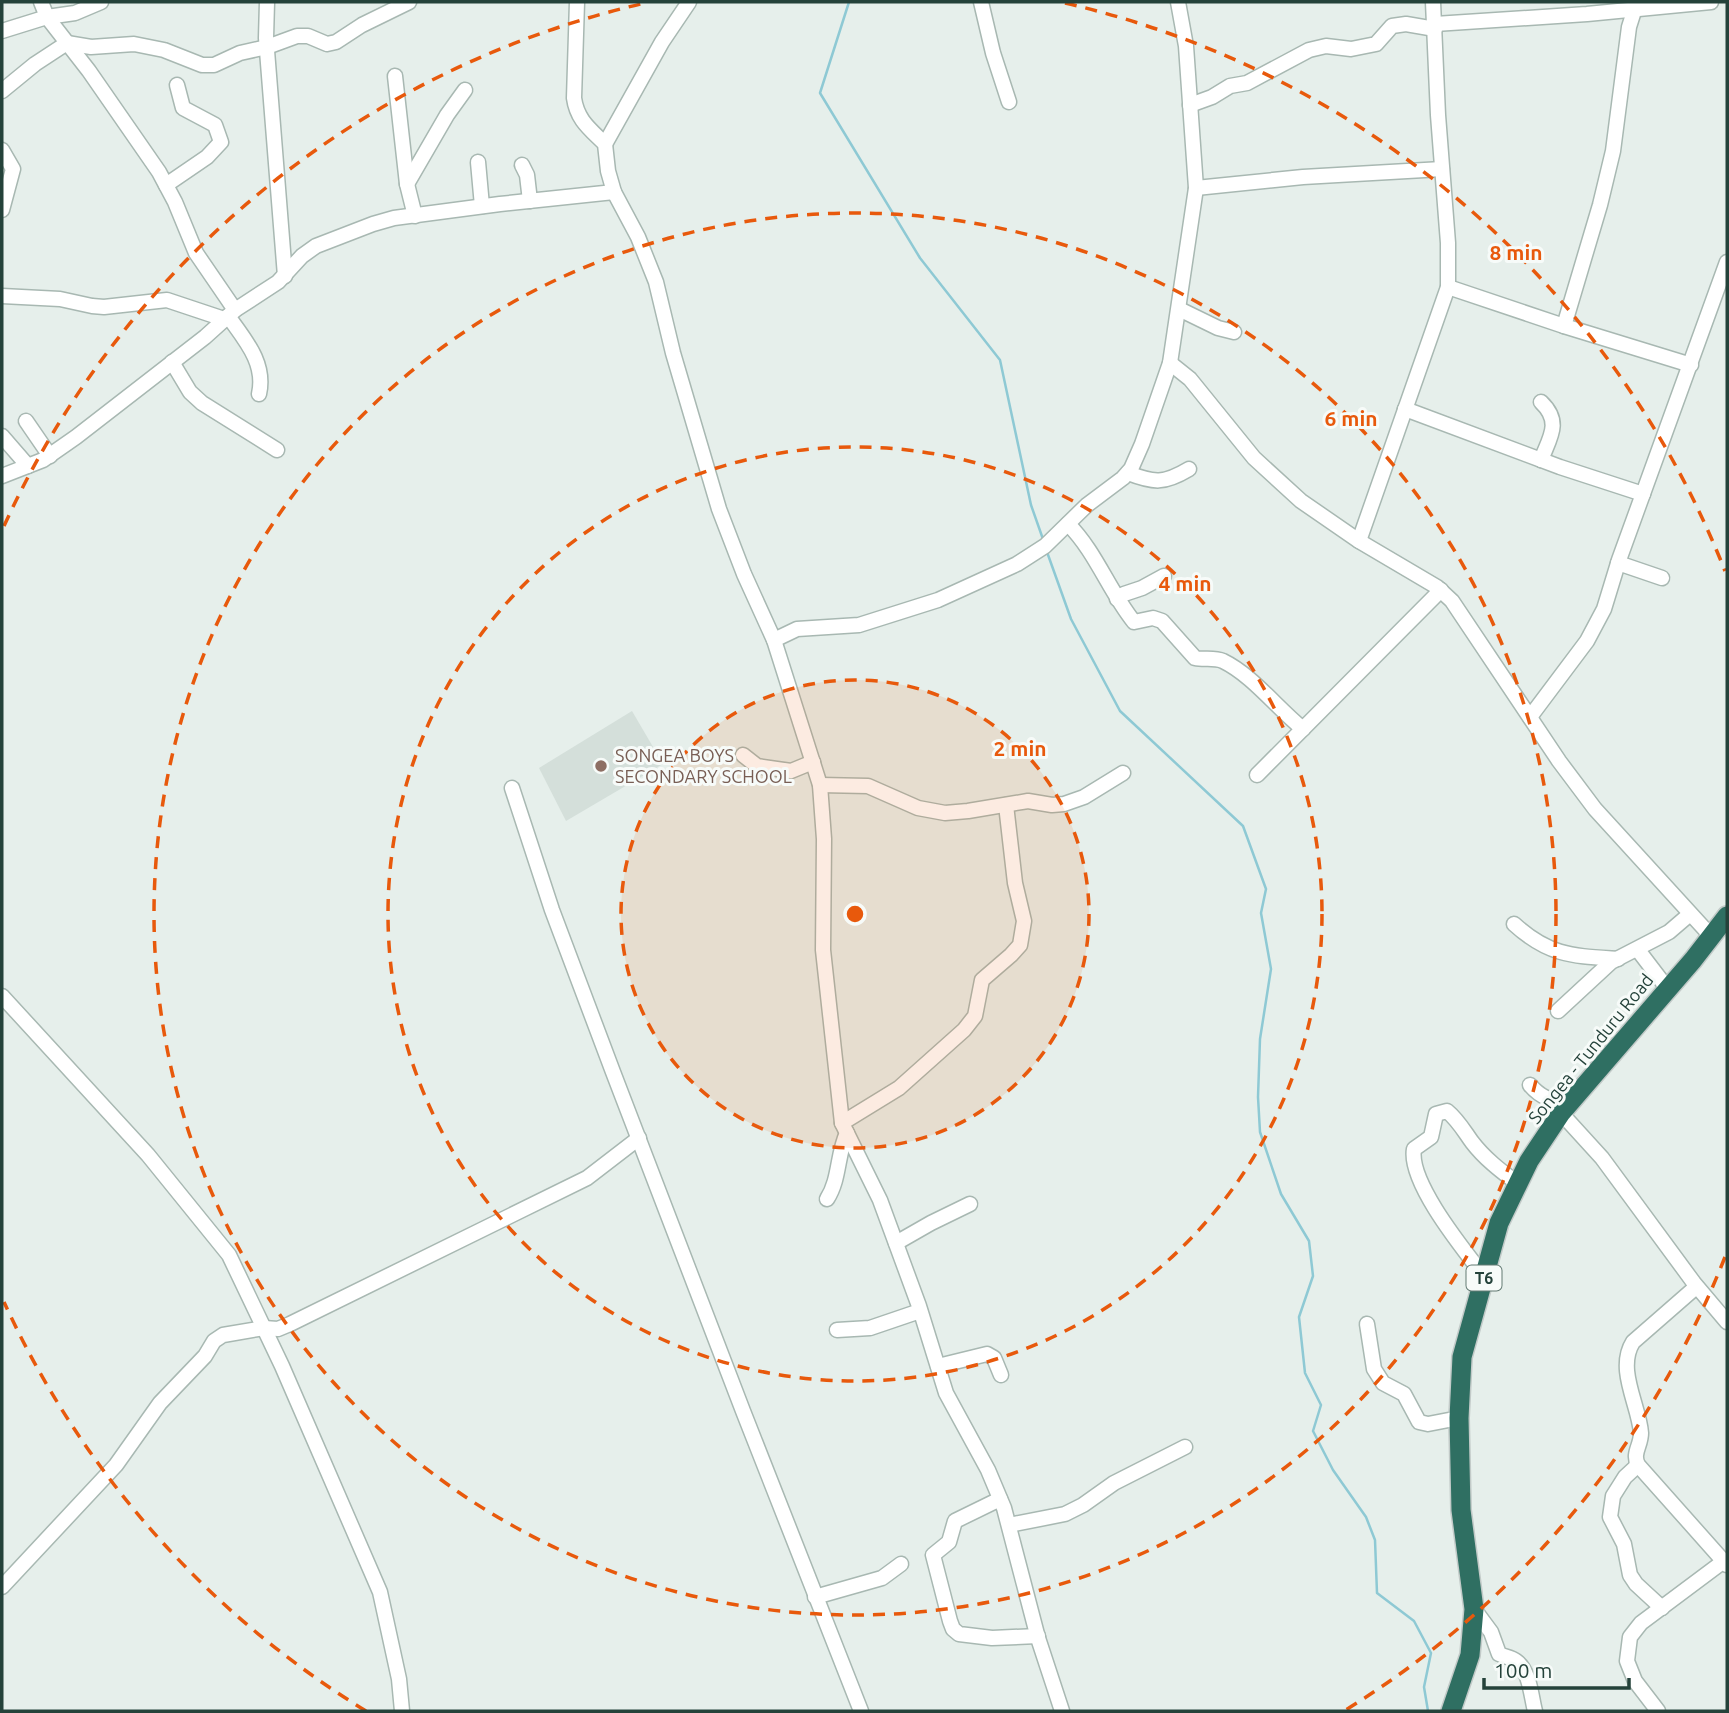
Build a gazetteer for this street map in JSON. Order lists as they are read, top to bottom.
{
  "streets": {
    "highway": ["Songea - Tunduru Road", "T6"]
  },
  "places": ["SONGEA BOYS SECONDARY SCHOOL"],
  "scale_bar": "100 m",
  "rings": [
    "8 min",
    "6 min",
    "4 min",
    "2 min"
  ]
}
